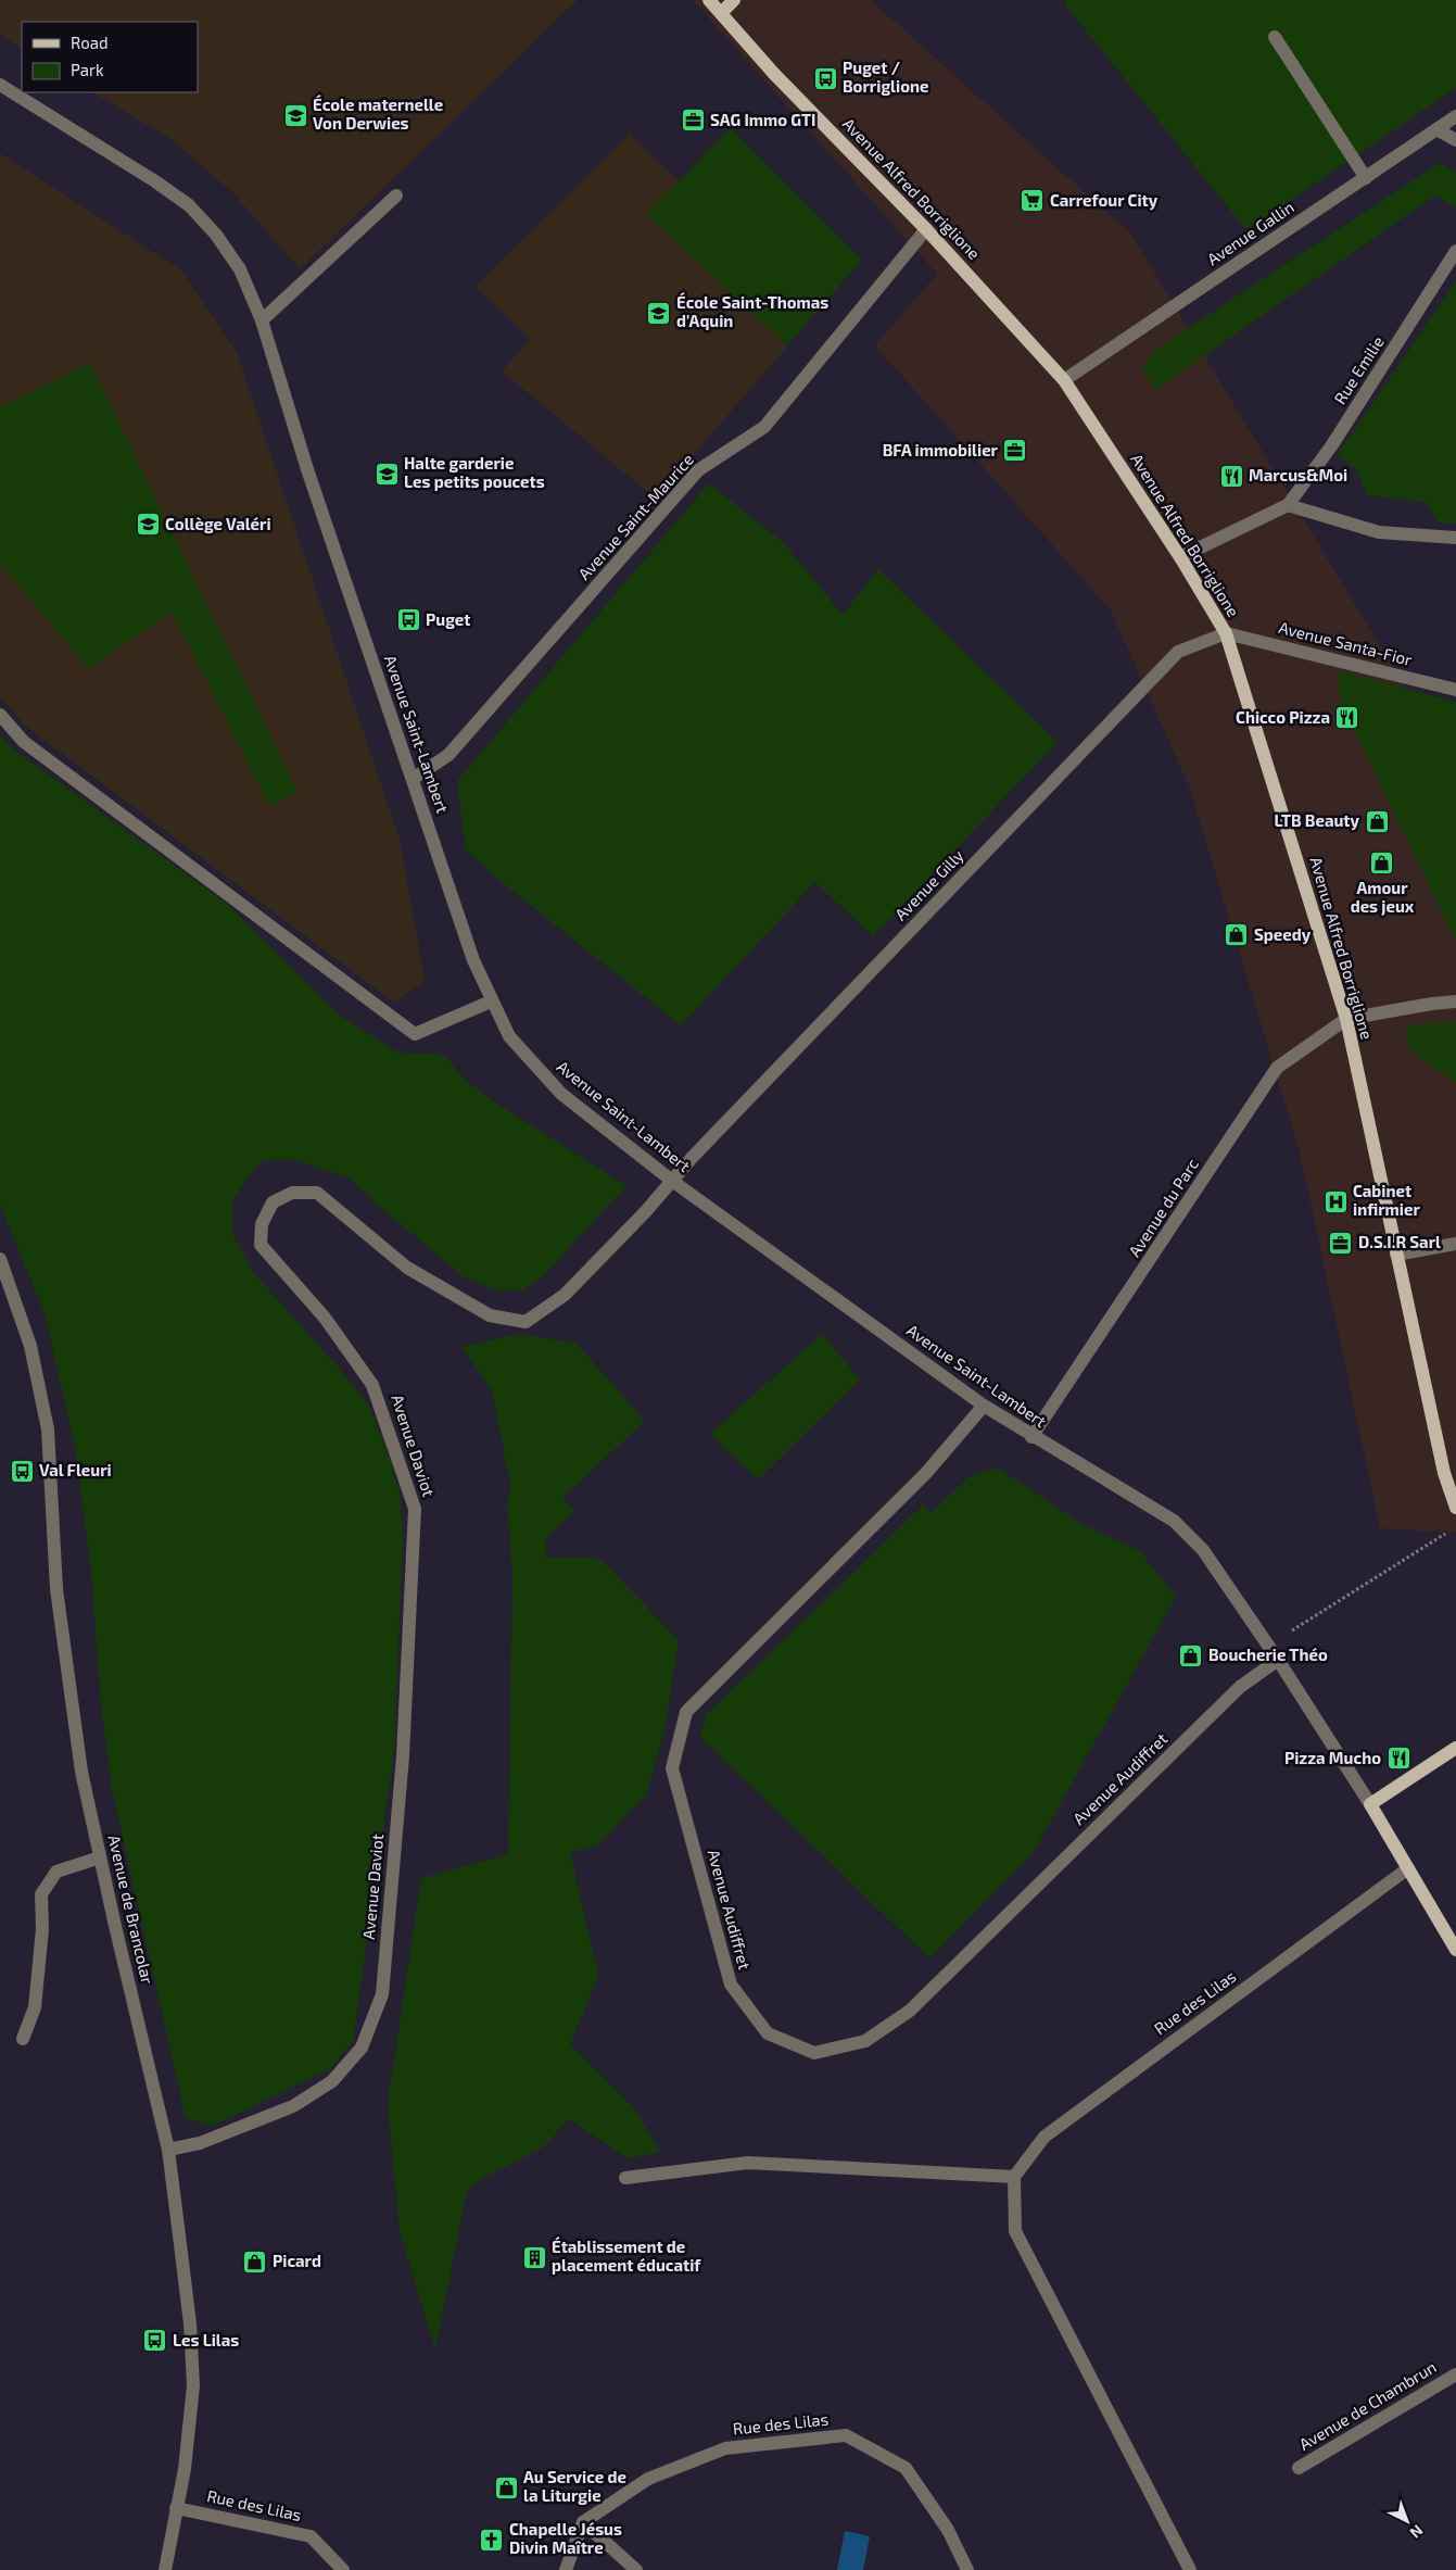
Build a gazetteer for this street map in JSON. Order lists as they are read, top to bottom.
{
  "streets": {
    "main road": ["Avenue Alfred Borriglione"],
    "street": [
      "Avenue Gallin",
      "Rue Emilie",
      "Avenue Saint-Maurice",
      "Avenue Santa-Fior",
      "Avenue Saint-Lambert",
      "Avenue Gilly",
      "Avenue du Parc",
      "Avenue Daviot",
      "Avenue Audiffret",
      "Avenue de Brancolar",
      "Rue des Lilas",
      "Avenue de Chambrun"
    ]
  },
  "crossings": [
    ["Avenue Alfred Borriglione", "Avenue Gallin"],
    ["Avenue Alfred Borriglione", "Avenue Saint-Maurice"],
    ["Avenue Alfred Borriglione", "Avenue Santa-Fior"],
    ["Avenue Alfred Borriglione", "Avenue Gilly"],
    ["Avenue Alfred Borriglione", "Avenue du Parc"],
    ["Avenue Saint-Maurice", "Avenue Saint-Lambert"],
    ["Avenue Santa-Fior", "Avenue Gilly"],
    ["Avenue Saint-Lambert", "Avenue Gilly"],
    ["Avenue Saint-Lambert", "Avenue du Parc"],
    ["Avenue Saint-Lambert", "Avenue Daviot"],
    ["Avenue Saint-Lambert", "Avenue Audiffret"],
    ["Avenue Gilly", "Avenue Daviot"],
    ["Avenue Daviot", "Avenue de Brancolar"],
    ["Avenue de Brancolar", "Rue des Lilas"]
  ],
  "places": {
    "bus stop": [
      "Puget / Borriglione",
      "Puget",
      "Val Fleuri",
      "Les Lilas"
    ],
    "school or university": [
      "École maternelle Von Derwies",
      "École Saint-Thomas d'Aquin",
      "Halte garderie Les petits poucets",
      "Collège Valéri"
    ],
    "office": ["SAG Immo GTI", "BFA immobilier", "D.S.I.R Sarl"],
    "supermarket": ["Carrefour City"],
    "restaurant": ["Marcus&Moi", "Chicco Pizza", "Pizza Mucho"],
    "shop": [
      "LTB Beauty",
      "Amour des jeux",
      "Speedy",
      "Boucherie Théo",
      "Picard",
      "Au Service de la Liturgie"
    ],
    "hospital": ["Cabinet infirmier"],
    "building": ["Établissement de placement éducatif"],
    "church": ["Chapelle Jésus Divin Maître"]
  },
  "legend": ["Road", "Park"],
  "north": "bottom right"
}
